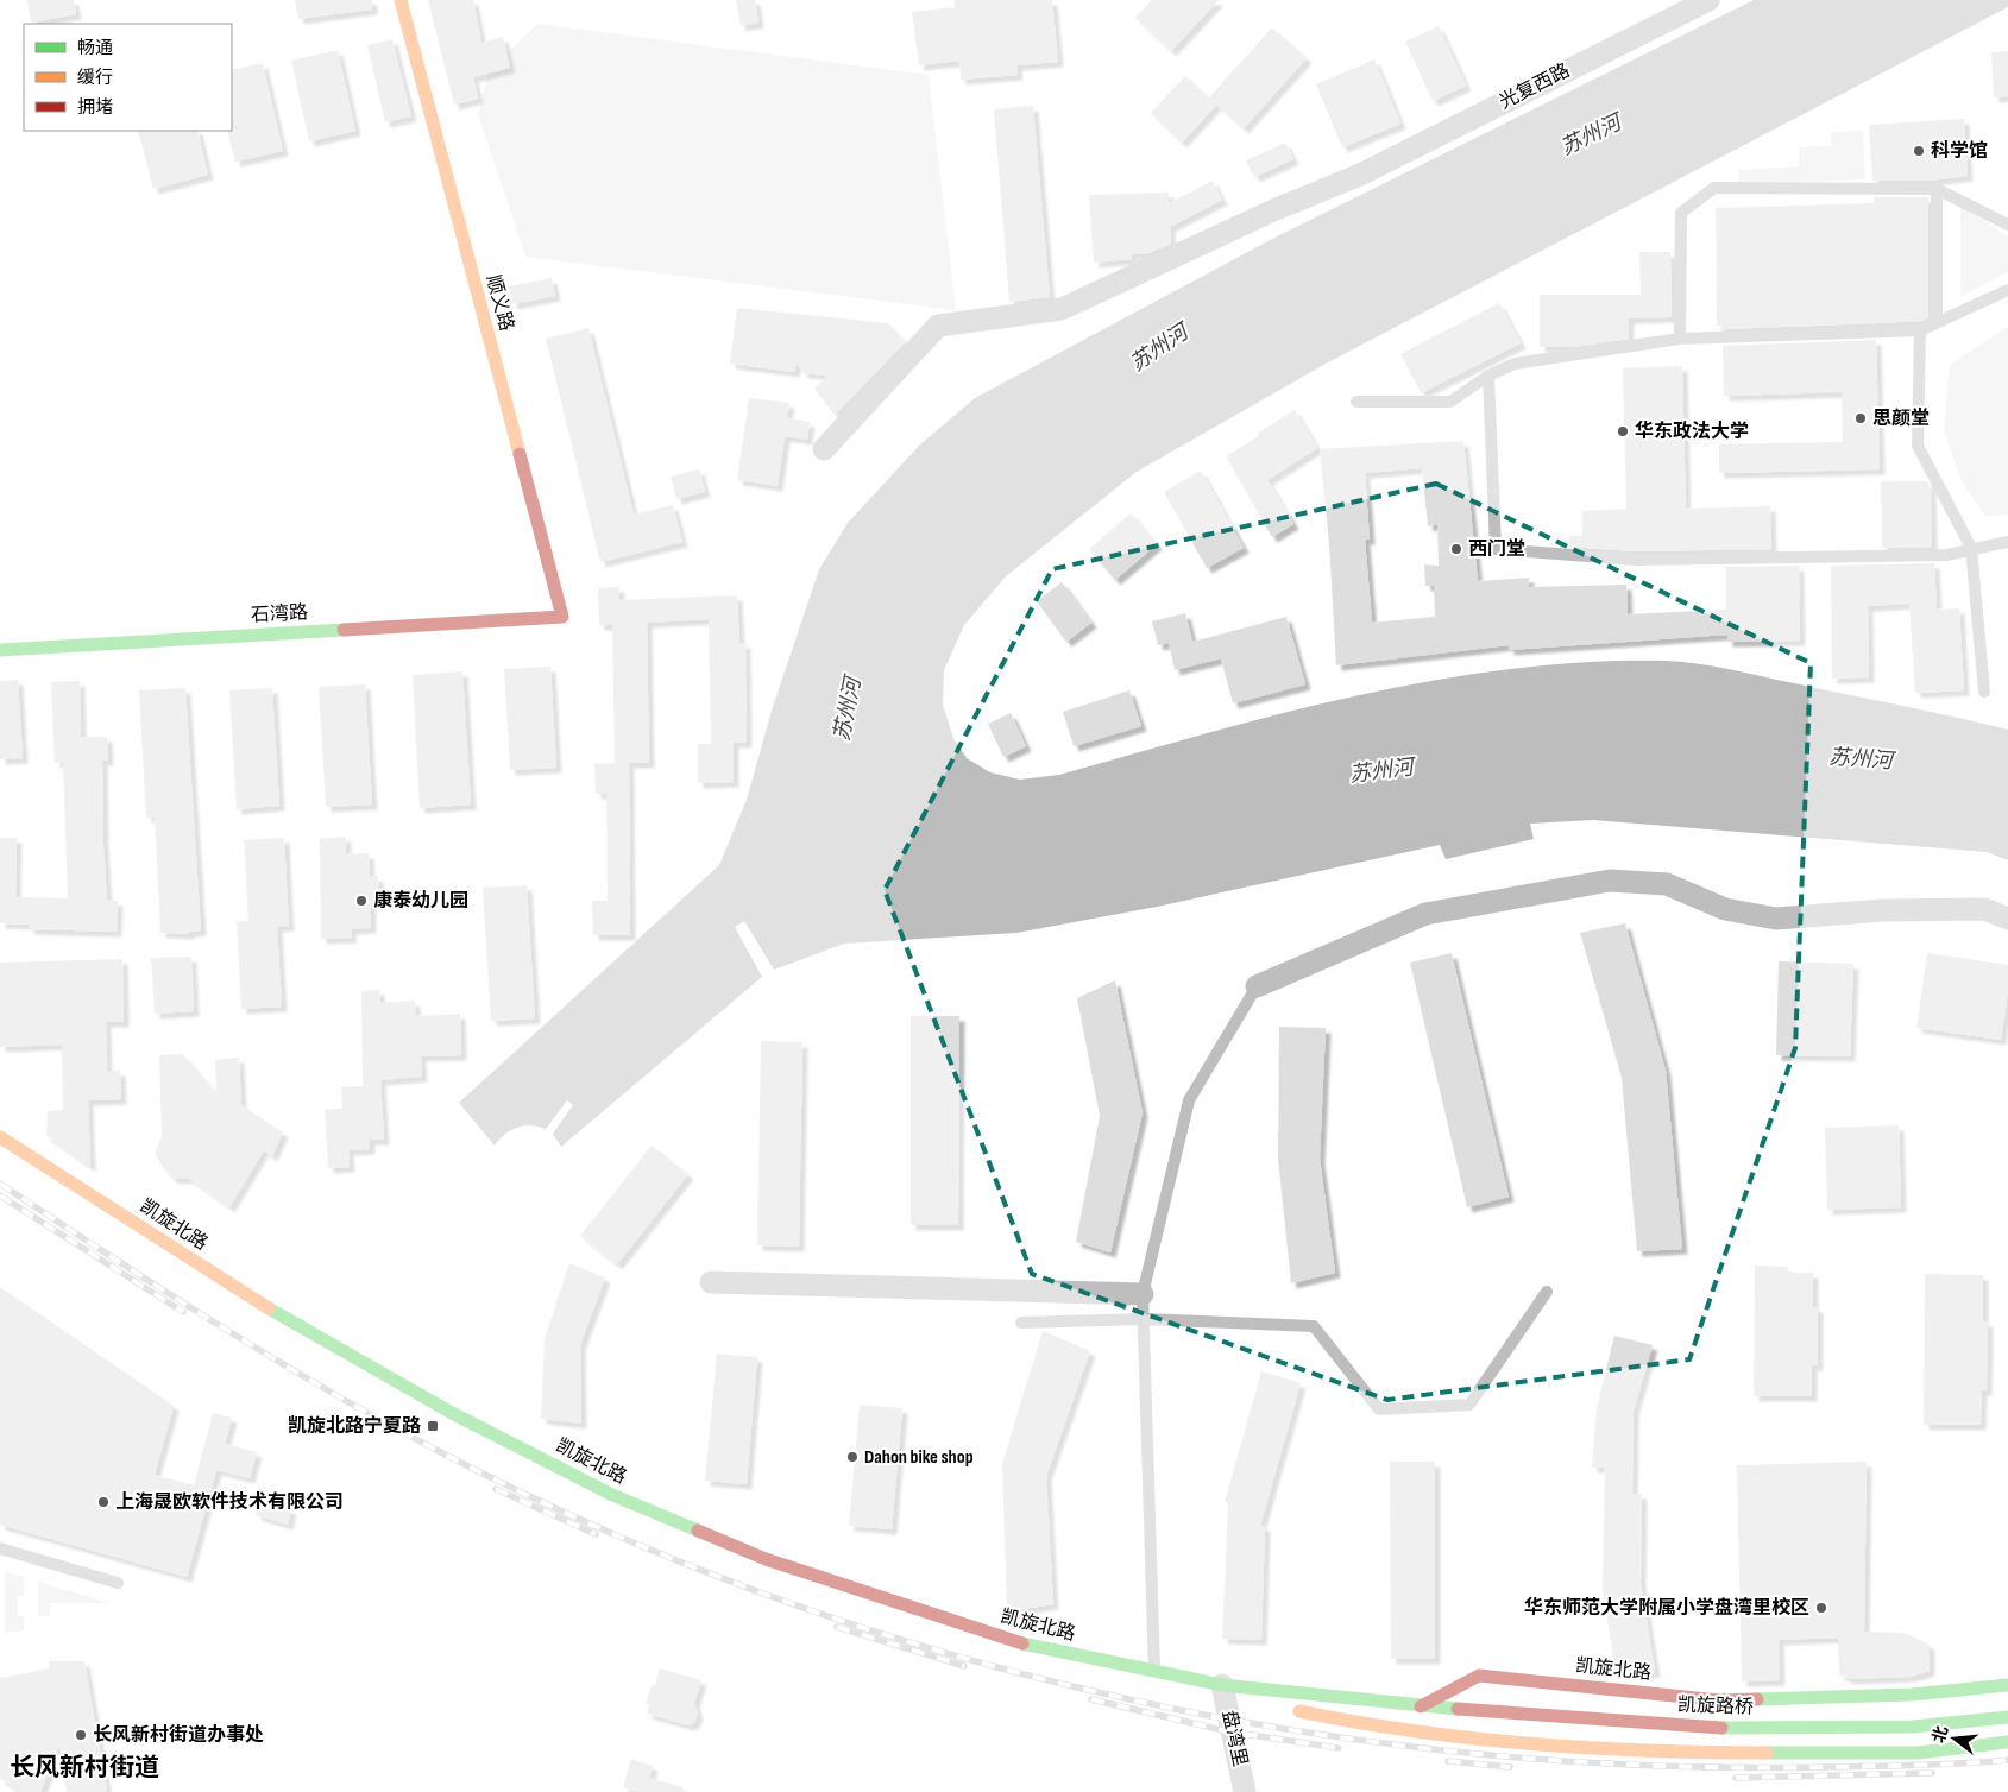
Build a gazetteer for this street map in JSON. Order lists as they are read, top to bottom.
{
  "streets": {
    "street": [
      "光复西路",
      "顺义路",
      "石湾路",
      "凯旋北路",
      "凯旋路桥",
      "盘湾里"
    ]
  },
  "crossings": [
    ["顺义路", "石湾路"],
    ["凯旋北路", "凯旋路桥"],
    ["凯旋北路", "盘湾里"]
  ],
  "districts": ["长风新村街道"],
  "water": ["苏州河"],
  "places": {
    "other": [
      "科学馆",
      "思颜堂",
      "华东政法大学",
      "西门堂",
      "康泰幼儿园",
      "Dahon bike shop",
      "上海晟欧软件技术有限公司",
      "华东师范大学附属小学盘湾里校区",
      "长风新村街道办事处"
    ],
    "transit": ["凯旋北路宁夏路"]
  },
  "legend": ["畅通", "缓行", "拥堵"],
  "north": "left"
}
